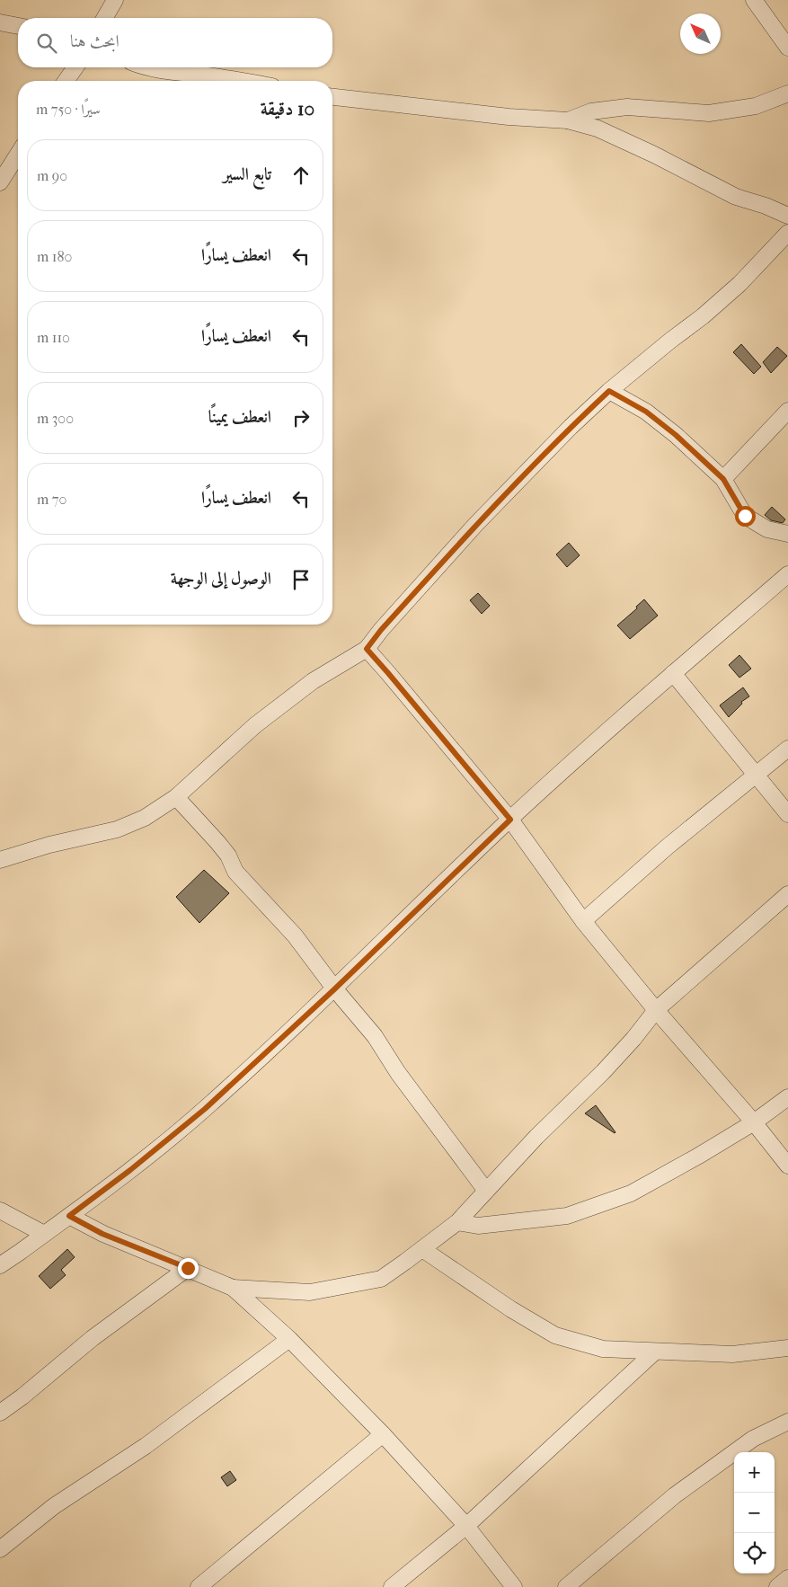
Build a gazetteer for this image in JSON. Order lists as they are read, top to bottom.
{
  "north": "top left",
  "page": {
    "search": "ابحث هنا",
    "heading": ["10 دقيقة", "سيرًا · 750 m"],
    "list": [
      ["تابع السير", "90 m"],
      ["انعطف يسارًا", "180 m"],
      ["انعطف يسارًا", "110 m"],
      ["انعطف يمينًا", "300 m"],
      ["انعطف يسارًا", "70 m"],
      "الوصول إلى الوجهة"
    ],
    "map_buttons": ["+", "−"]
  }
}
